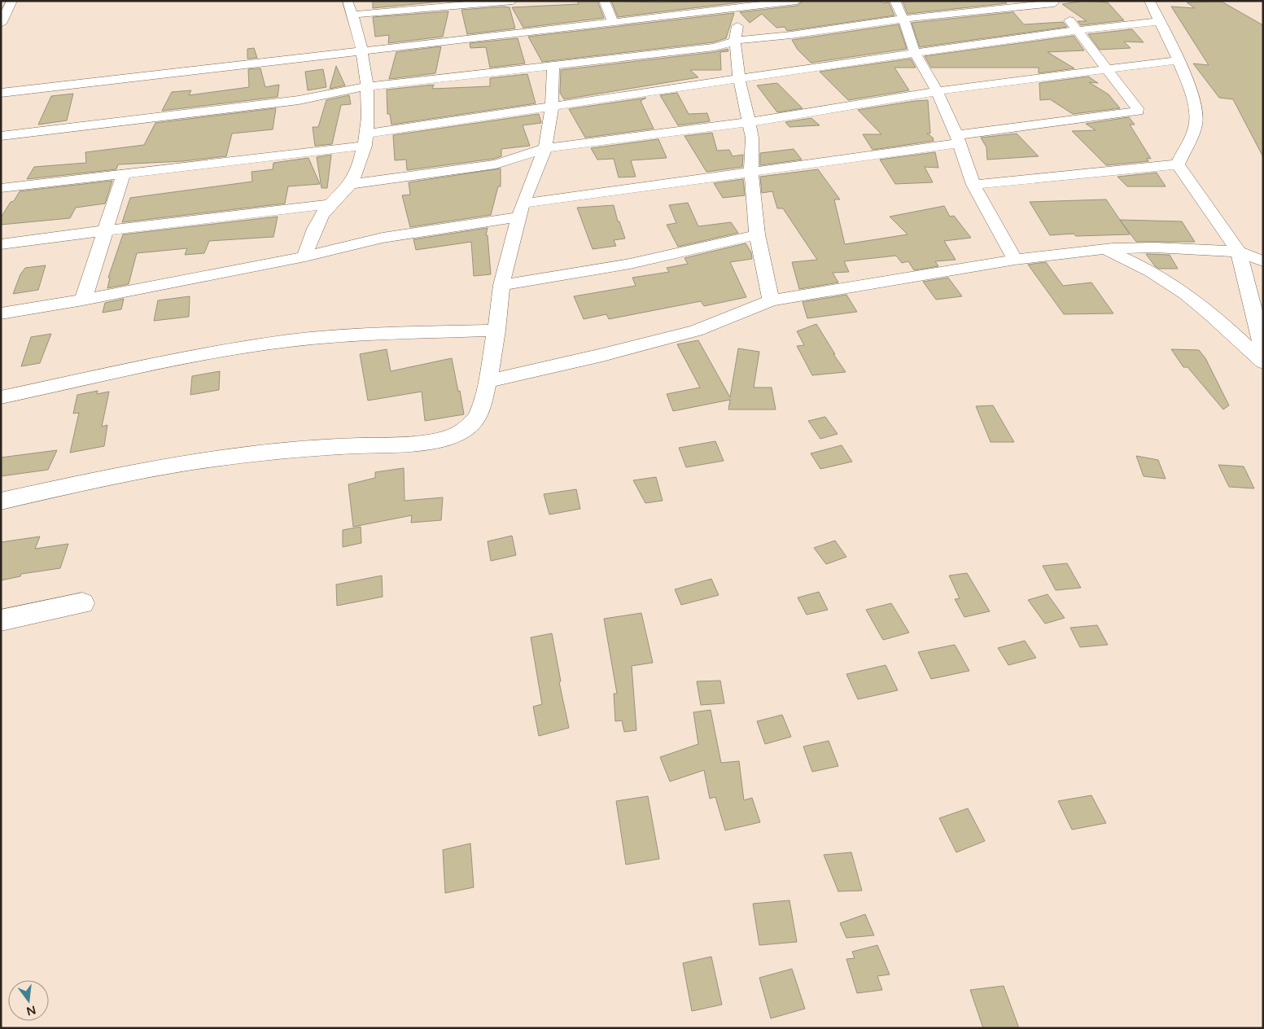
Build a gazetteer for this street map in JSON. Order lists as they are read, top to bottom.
{
  "north": "bottom"
}
